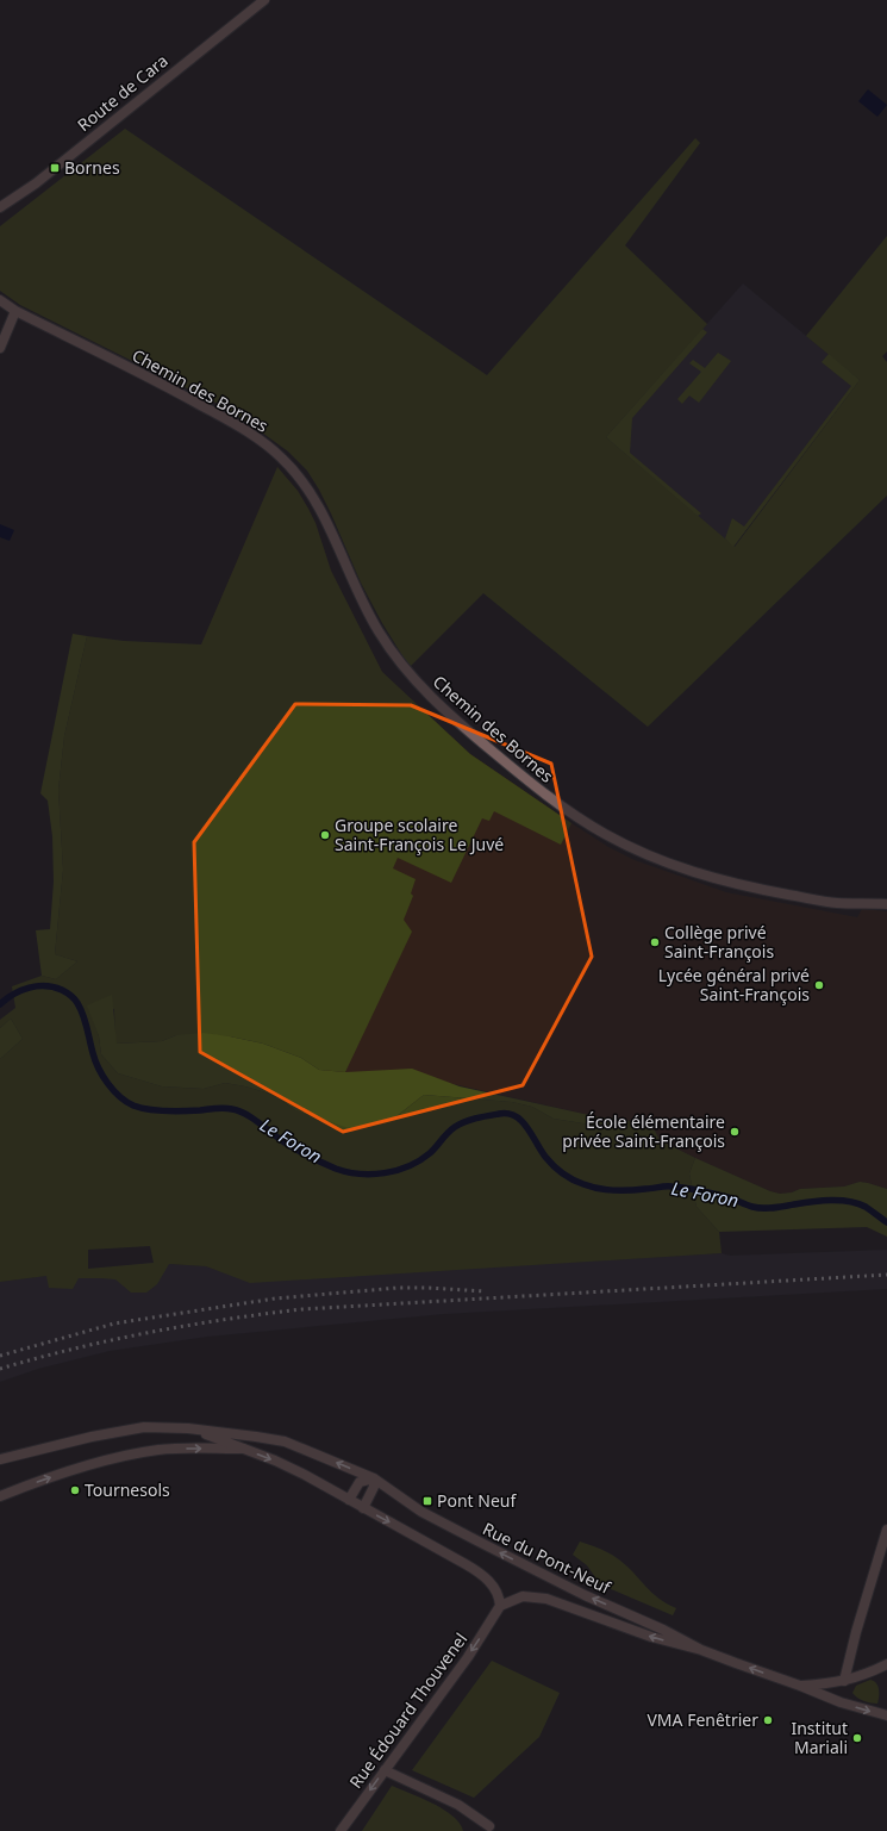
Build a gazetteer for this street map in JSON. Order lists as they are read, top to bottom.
{
  "streets": {
    "street": [
      "Route de Cara",
      "Chemin des Bornes",
      "Rue du Pont-Neuf",
      "Rue Édouard Thouvenel"
    ]
  },
  "crossings": [
    ["Rue du Pont-Neuf", "Rue Édouard Thouvenel"]
  ],
  "one_way": ["Rue Édouard Thouvenel"],
  "water": ["Le Foron"],
  "places": {
    "transit": ["Bornes", "Pont Neuf"],
    "other": [
      "Groupe scolaire Saint-François Le Juvé",
      "Collège privé Saint-François",
      "Lycée général privé Saint-François",
      "École élémentaire privée Saint-François",
      "Tournesols",
      "VMA Fenêtrier",
      "Institut Mariali"
    ]
  }
}
